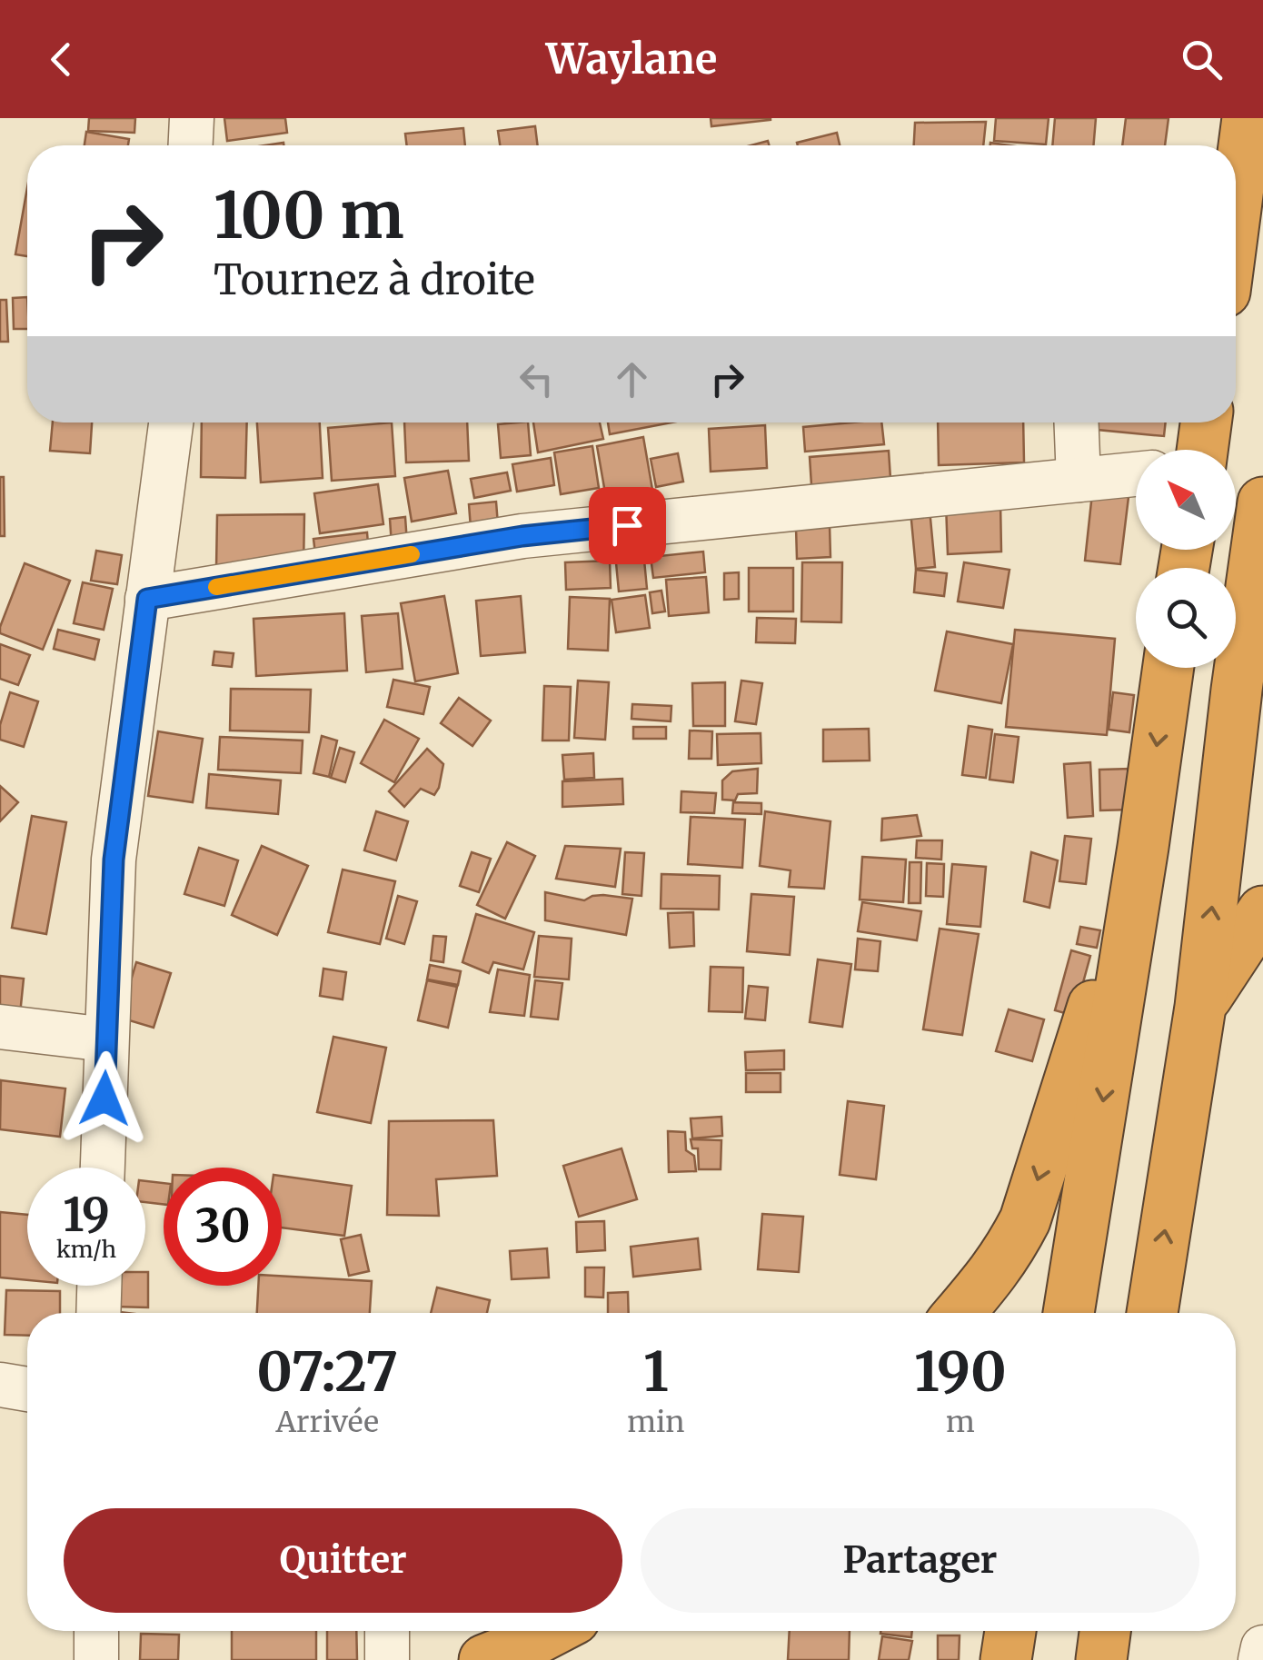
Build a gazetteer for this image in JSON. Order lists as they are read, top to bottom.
{
  "north": "top left",
  "page": {
    "header": "Waylane",
    "turn": ["100 m", "Tournez à droite"],
    "speed": "19 km/h",
    "limit": "30",
    "eta": [
      "07:27",
      "Arrivée",
      "1",
      "min",
      "190",
      "m"
    ],
    "buttons": ["Quitter", "Partager"]
  }
}
